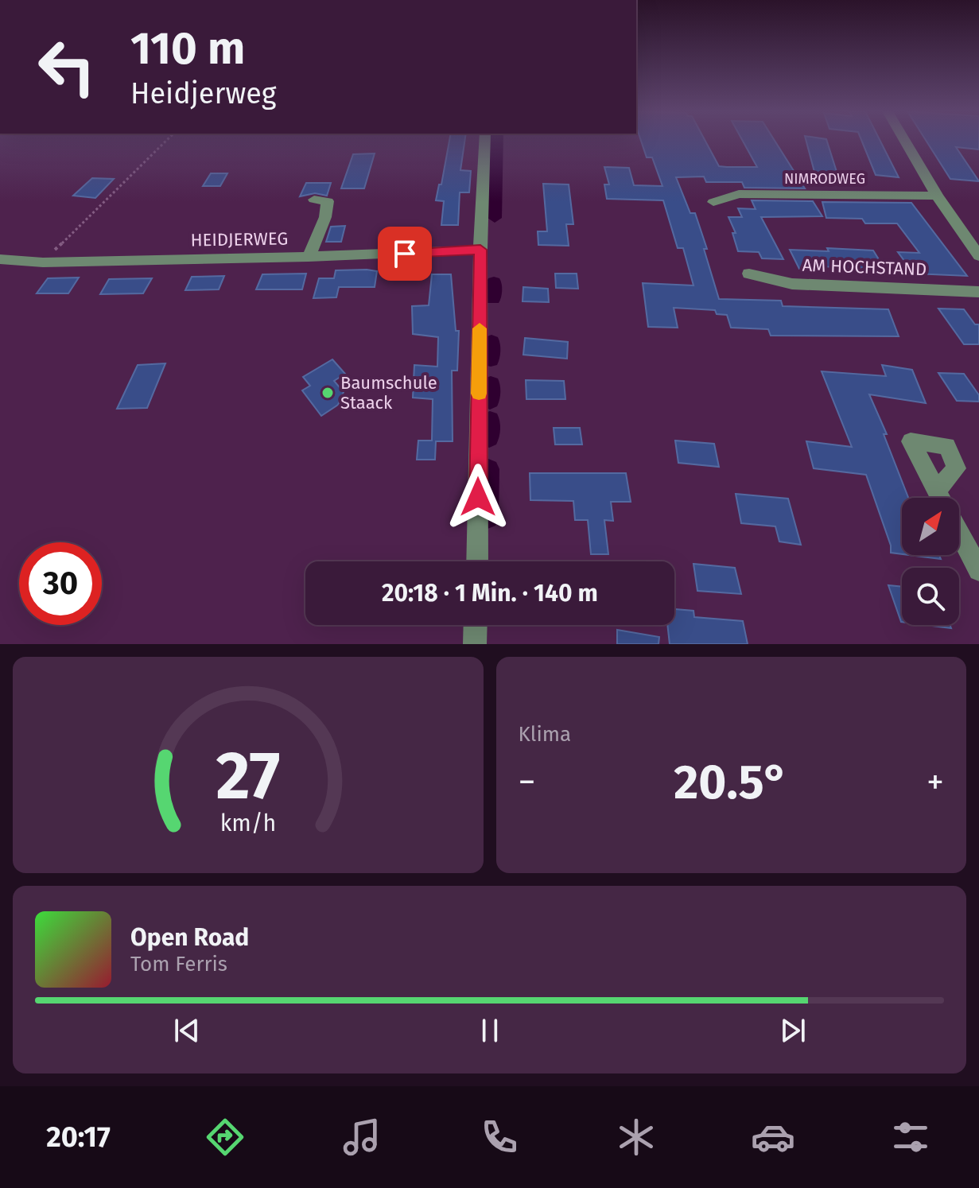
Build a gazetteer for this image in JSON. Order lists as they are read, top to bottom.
{
  "streets": {
    "street": ["NIMRODWEG", "HEIDJERWEG", "AM HOCHSTAND"]
  },
  "places": ["Baumschule Staack"],
  "north": "top right",
  "page": {
    "turn": ["110 m", "Heidjerweg"],
    "limit": "30",
    "trip": "20:18 · 1 Min. · 140 m",
    "tile": "Klima",
    "heat": ["−", "20.5°", "+"],
    "song": ["Open Road", "Tom Ferris"],
    "tabs": "20:17",
    "gauge": ["27", "km/h"]
  }
}
